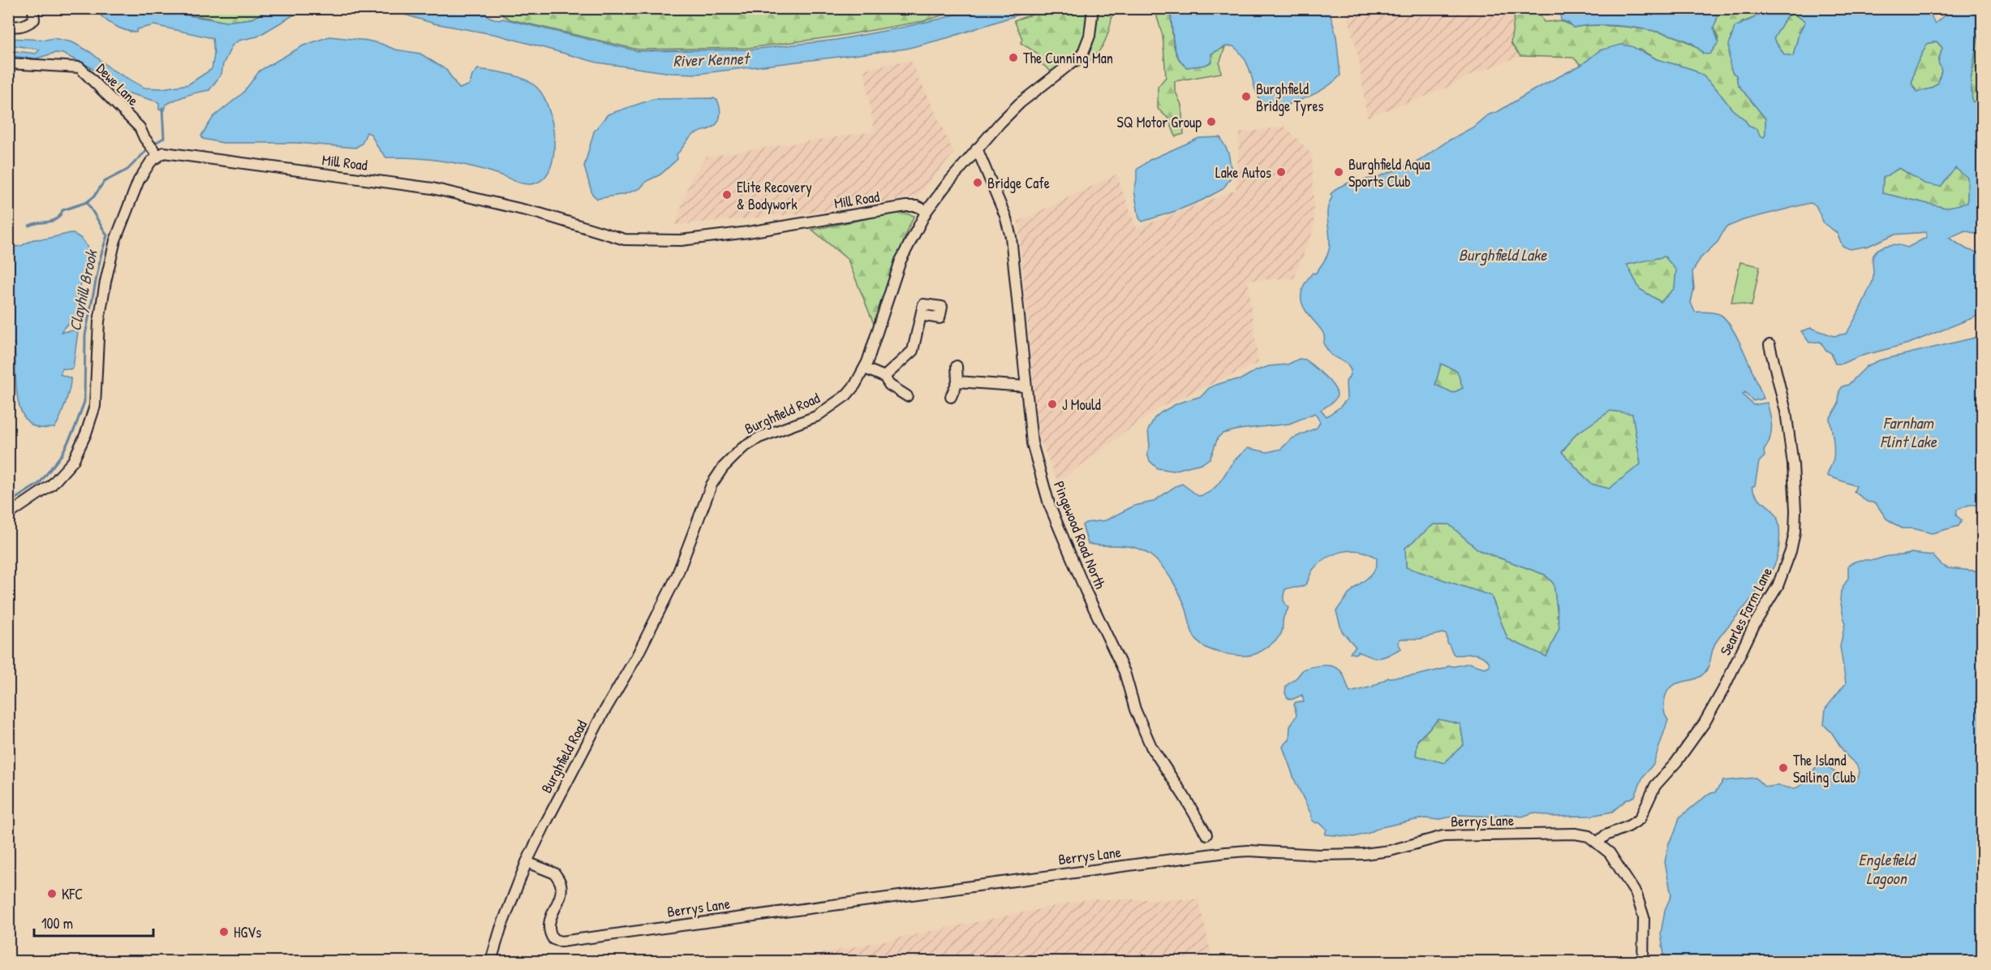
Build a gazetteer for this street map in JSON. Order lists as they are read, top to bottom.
{
  "streets": {
    "street": [
      "Dewe Lane",
      "Mill Road",
      "Burghfield Road",
      "Pingewood Road North",
      "Searles Farm Lane",
      "Berrys Lane"
    ]
  },
  "crossings": [
    ["Dewe Lane", "Mill Road"],
    ["Mill Road", "Burghfield Road"],
    ["Burghfield Road", "Pingewood Road North"],
    ["Burghfield Road", "Berrys Lane"],
    ["Searles Farm Lane", "Berrys Lane"]
  ],
  "water": [
    "River Kennet",
    "Burghfield Lake",
    "Clayhill Brook",
    "Farnham Flint Lake",
    "Englefield Lagoon"
  ],
  "places": [
    "The Cunning Man",
    "Burghfield Bridge Tyres",
    "SQ Motor Group",
    "Lake Autos",
    "Burghfield Aqua Sports Club",
    "Bridge Cafe",
    "Elite Recovery & Bodywork",
    "J Mould",
    "The Island Sailing Club",
    "KFC",
    "HGVs"
  ],
  "scale_bar": "100 m"
}
